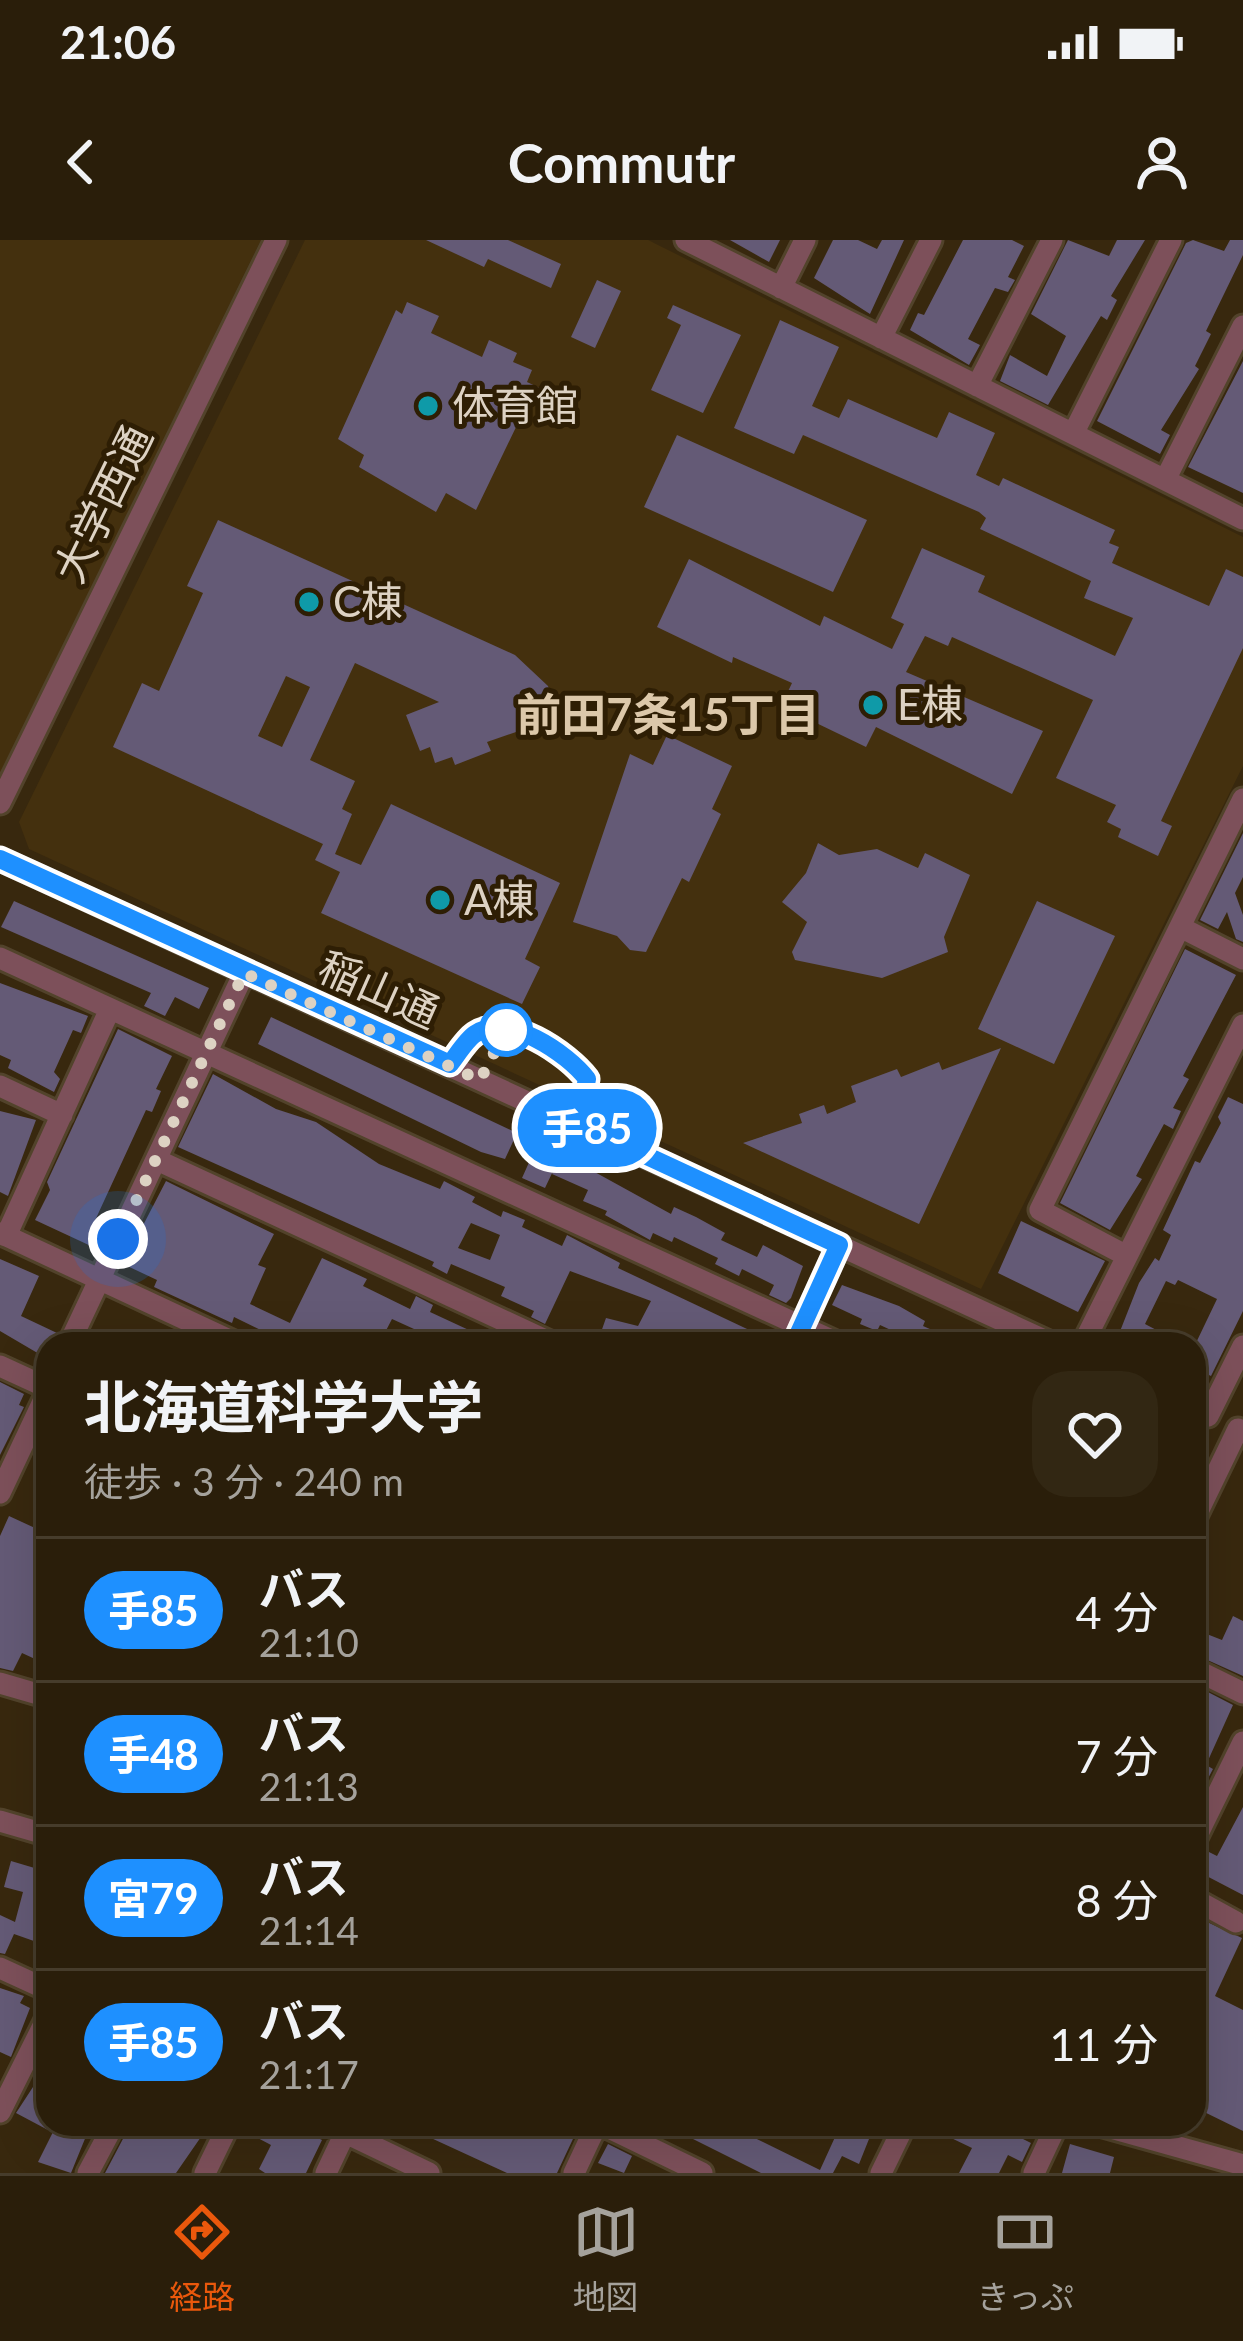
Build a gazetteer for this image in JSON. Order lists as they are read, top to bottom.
{
  "streets": {
    "street": ["大学西通", "稲山通"]
  },
  "districts": ["前田7条15丁目"],
  "places": [
    "体育館",
    "C棟",
    "E棟",
    "A棟"
  ],
  "lines": ["bus line 手85"],
  "page": {
    "status": "21:06",
    "header": "Commutr",
    "on_map": "手85",
    "heading": ["北海道科学大学", "徒歩 · 3 分 · 240 m"],
    "list": [
      {
        "mark": "手85",
        "name": "バス",
        "note": "21:10",
        "value": "4 分"
      },
      {
        "mark": "手48",
        "name": "バス",
        "note": "21:13",
        "value": "7 分"
      },
      {
        "mark": "宮79",
        "name": "バス",
        "note": "21:14",
        "value": "8 分"
      },
      {
        "mark": "手85",
        "name": "バス",
        "note": "21:17",
        "value": "11 分"
      }
    ],
    "tabs": ["経路", "地図", "きっぷ"]
  }
}
